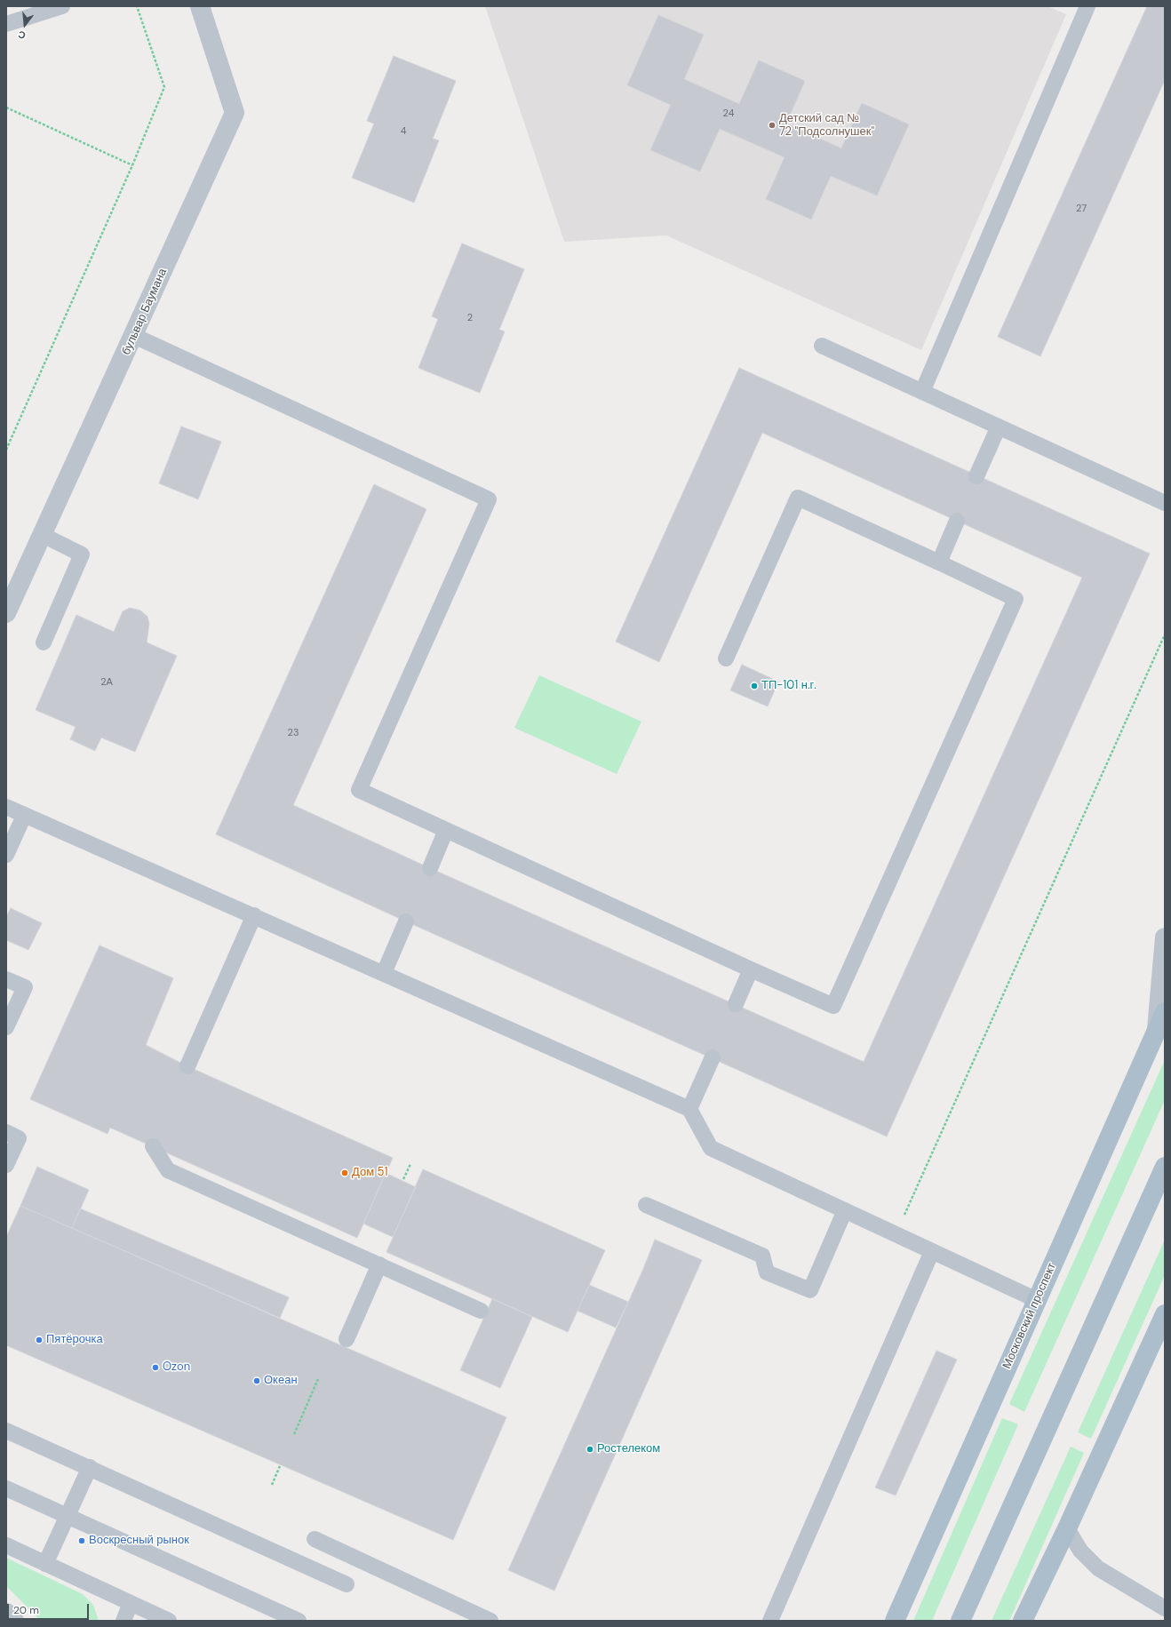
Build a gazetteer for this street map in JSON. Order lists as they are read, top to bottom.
{
  "streets": {
    "main road": ["Московский проспект"],
    "street": ["бульвар Баумана"]
  },
  "places": [
    "Детский сад № 72 \"Подсолнушек\"",
    "ТП-101 н.г.",
    "Дом 51",
    "Пятёрочка",
    "Ozon",
    "Океан",
    "Ростелеком",
    "Воскресный рынок"
  ],
  "house_numbers": [
    "24",
    "4",
    "27",
    "2",
    "2А",
    "23"
  ],
  "scale_bar": "20 m",
  "north": "bottom"
}
